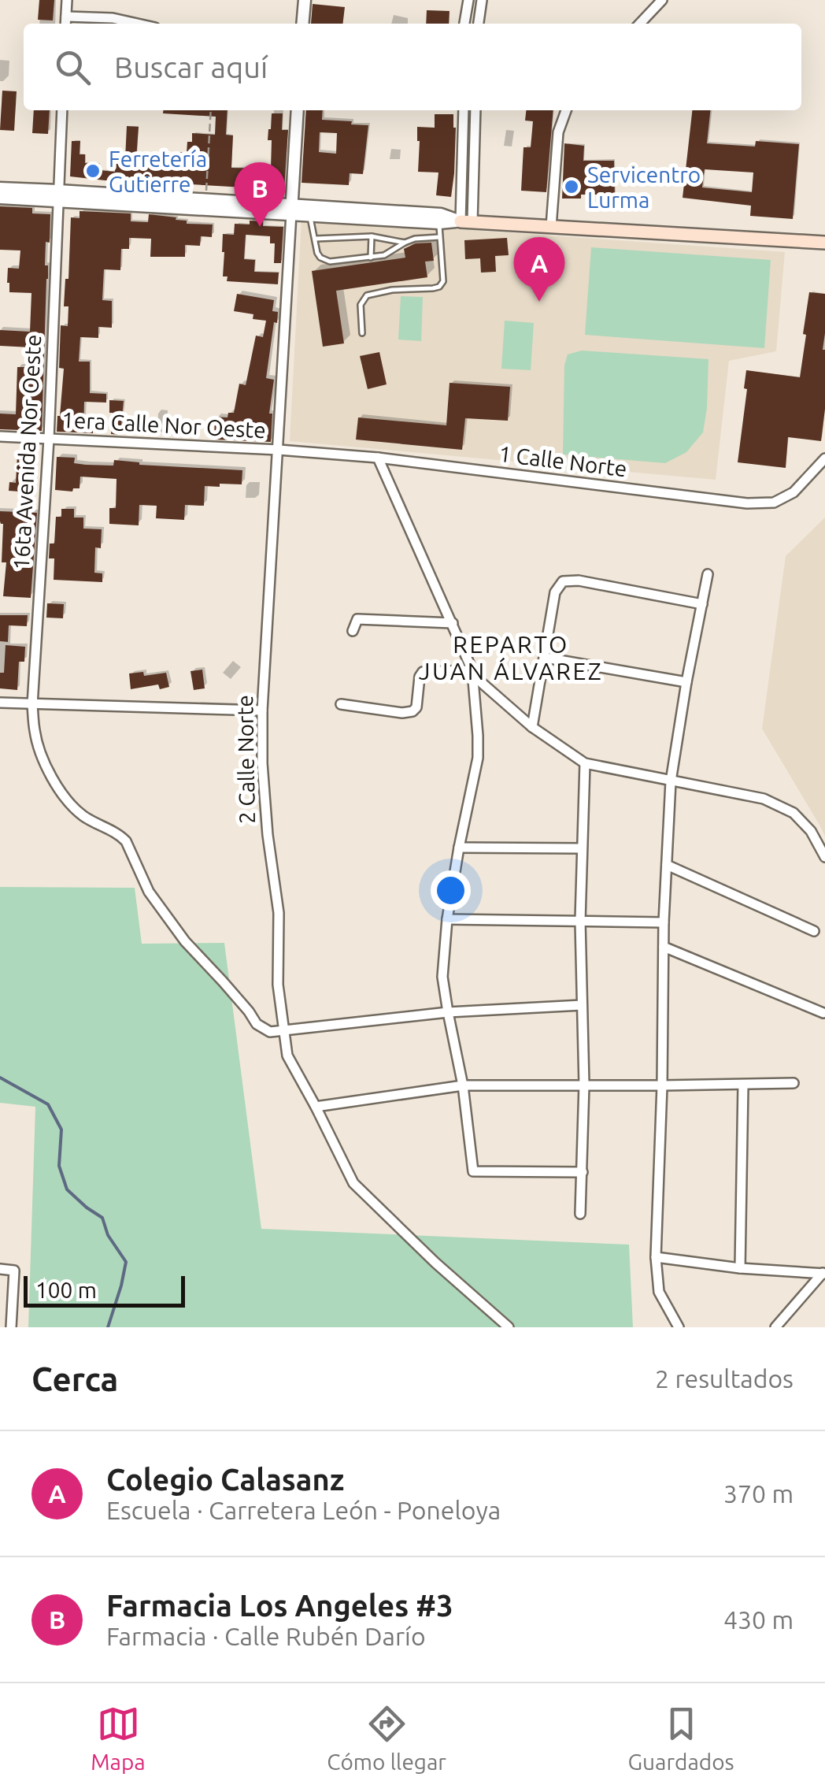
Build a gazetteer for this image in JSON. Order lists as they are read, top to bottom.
{
  "streets": {
    "street": [
      "1era Calle Nor Oeste",
      "16ta Avenida Nor Oeste",
      "1 Calle Norte",
      "2 Calle Norte"
    ]
  },
  "crossings": [
    ["1era Calle Nor Oeste", "16ta Avenida Nor Oeste"],
    ["1era Calle Nor Oeste", "1 Calle Norte"],
    ["1era Calle Nor Oeste", "2 Calle Norte"],
    ["16ta Avenida Nor Oeste", "2 Calle Norte"],
    ["1 Calle Norte", "2 Calle Norte"]
  ],
  "districts": ["REPARTO JUAN ÁLVAREZ"],
  "places": ["Ferretería Gutierre", "Servicentro Lurma"],
  "scale_bar": "100 m",
  "page": {
    "search": "Buscar aquí",
    "pins": ["B", "A"],
    "scale": "100 m",
    "heading": ["Cerca", "2 resultados"],
    "list": [
      {
        "mark": "A",
        "name": "Colegio Calasanz",
        "note": "Escuela · Carretera León - Poneloya",
        "value": "370 m"
      },
      {
        "mark": "B",
        "name": "Farmacia Los Angeles #3",
        "note": "Farmacia · Calle Rubén Darío",
        "value": "430 m"
      }
    ],
    "nav": ["Mapa", "Cómo llegar", "Guardados"]
  }
}
